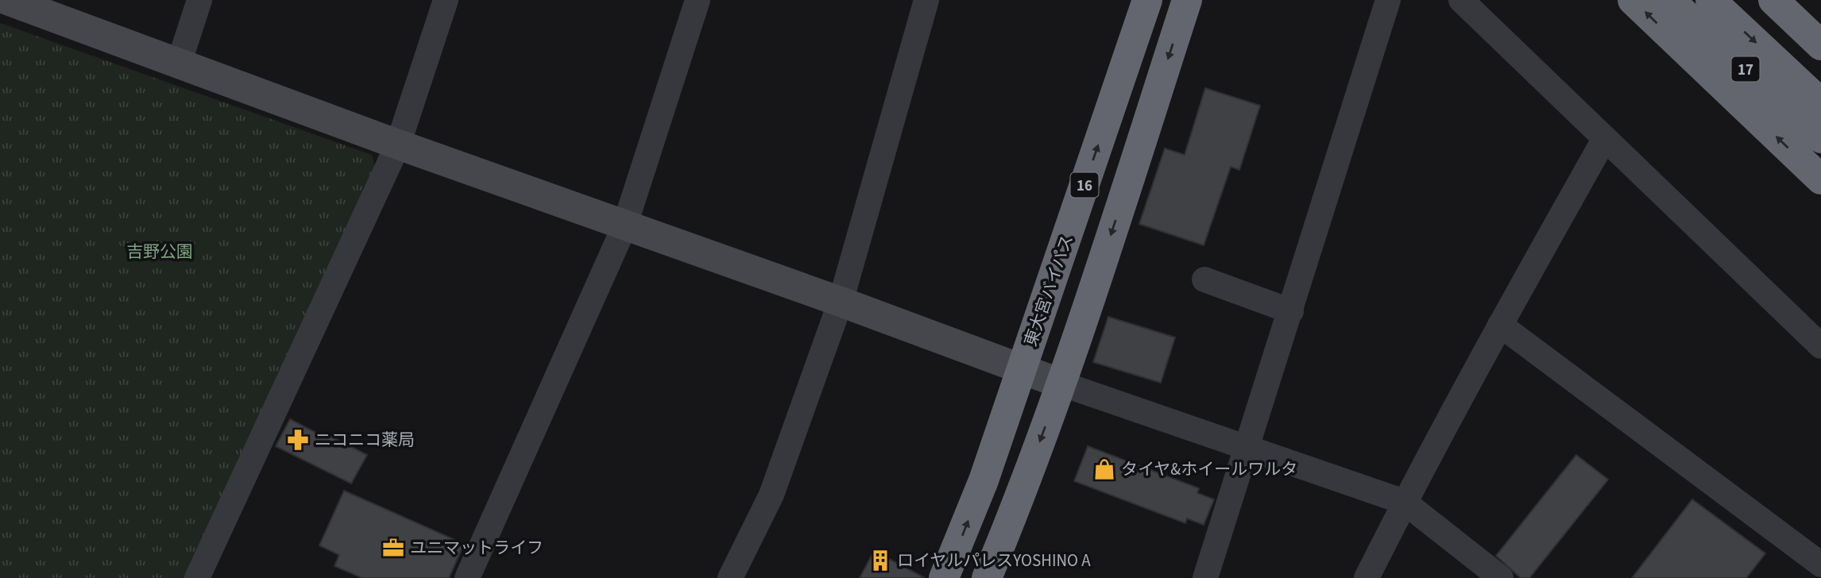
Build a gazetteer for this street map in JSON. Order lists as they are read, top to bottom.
{
  "streets": {
    "highway": ["17", "16", "東大宮バイパス"]
  },
  "parks": ["吉野公園"],
  "places": {
    "pharmacy": ["ニコニコ薬局"],
    "shop": ["タイヤ&ホイールワルタ"],
    "office": ["ユニマットライフ"],
    "building": ["ロイヤルパレスYOSHINO A"]
  }
}
